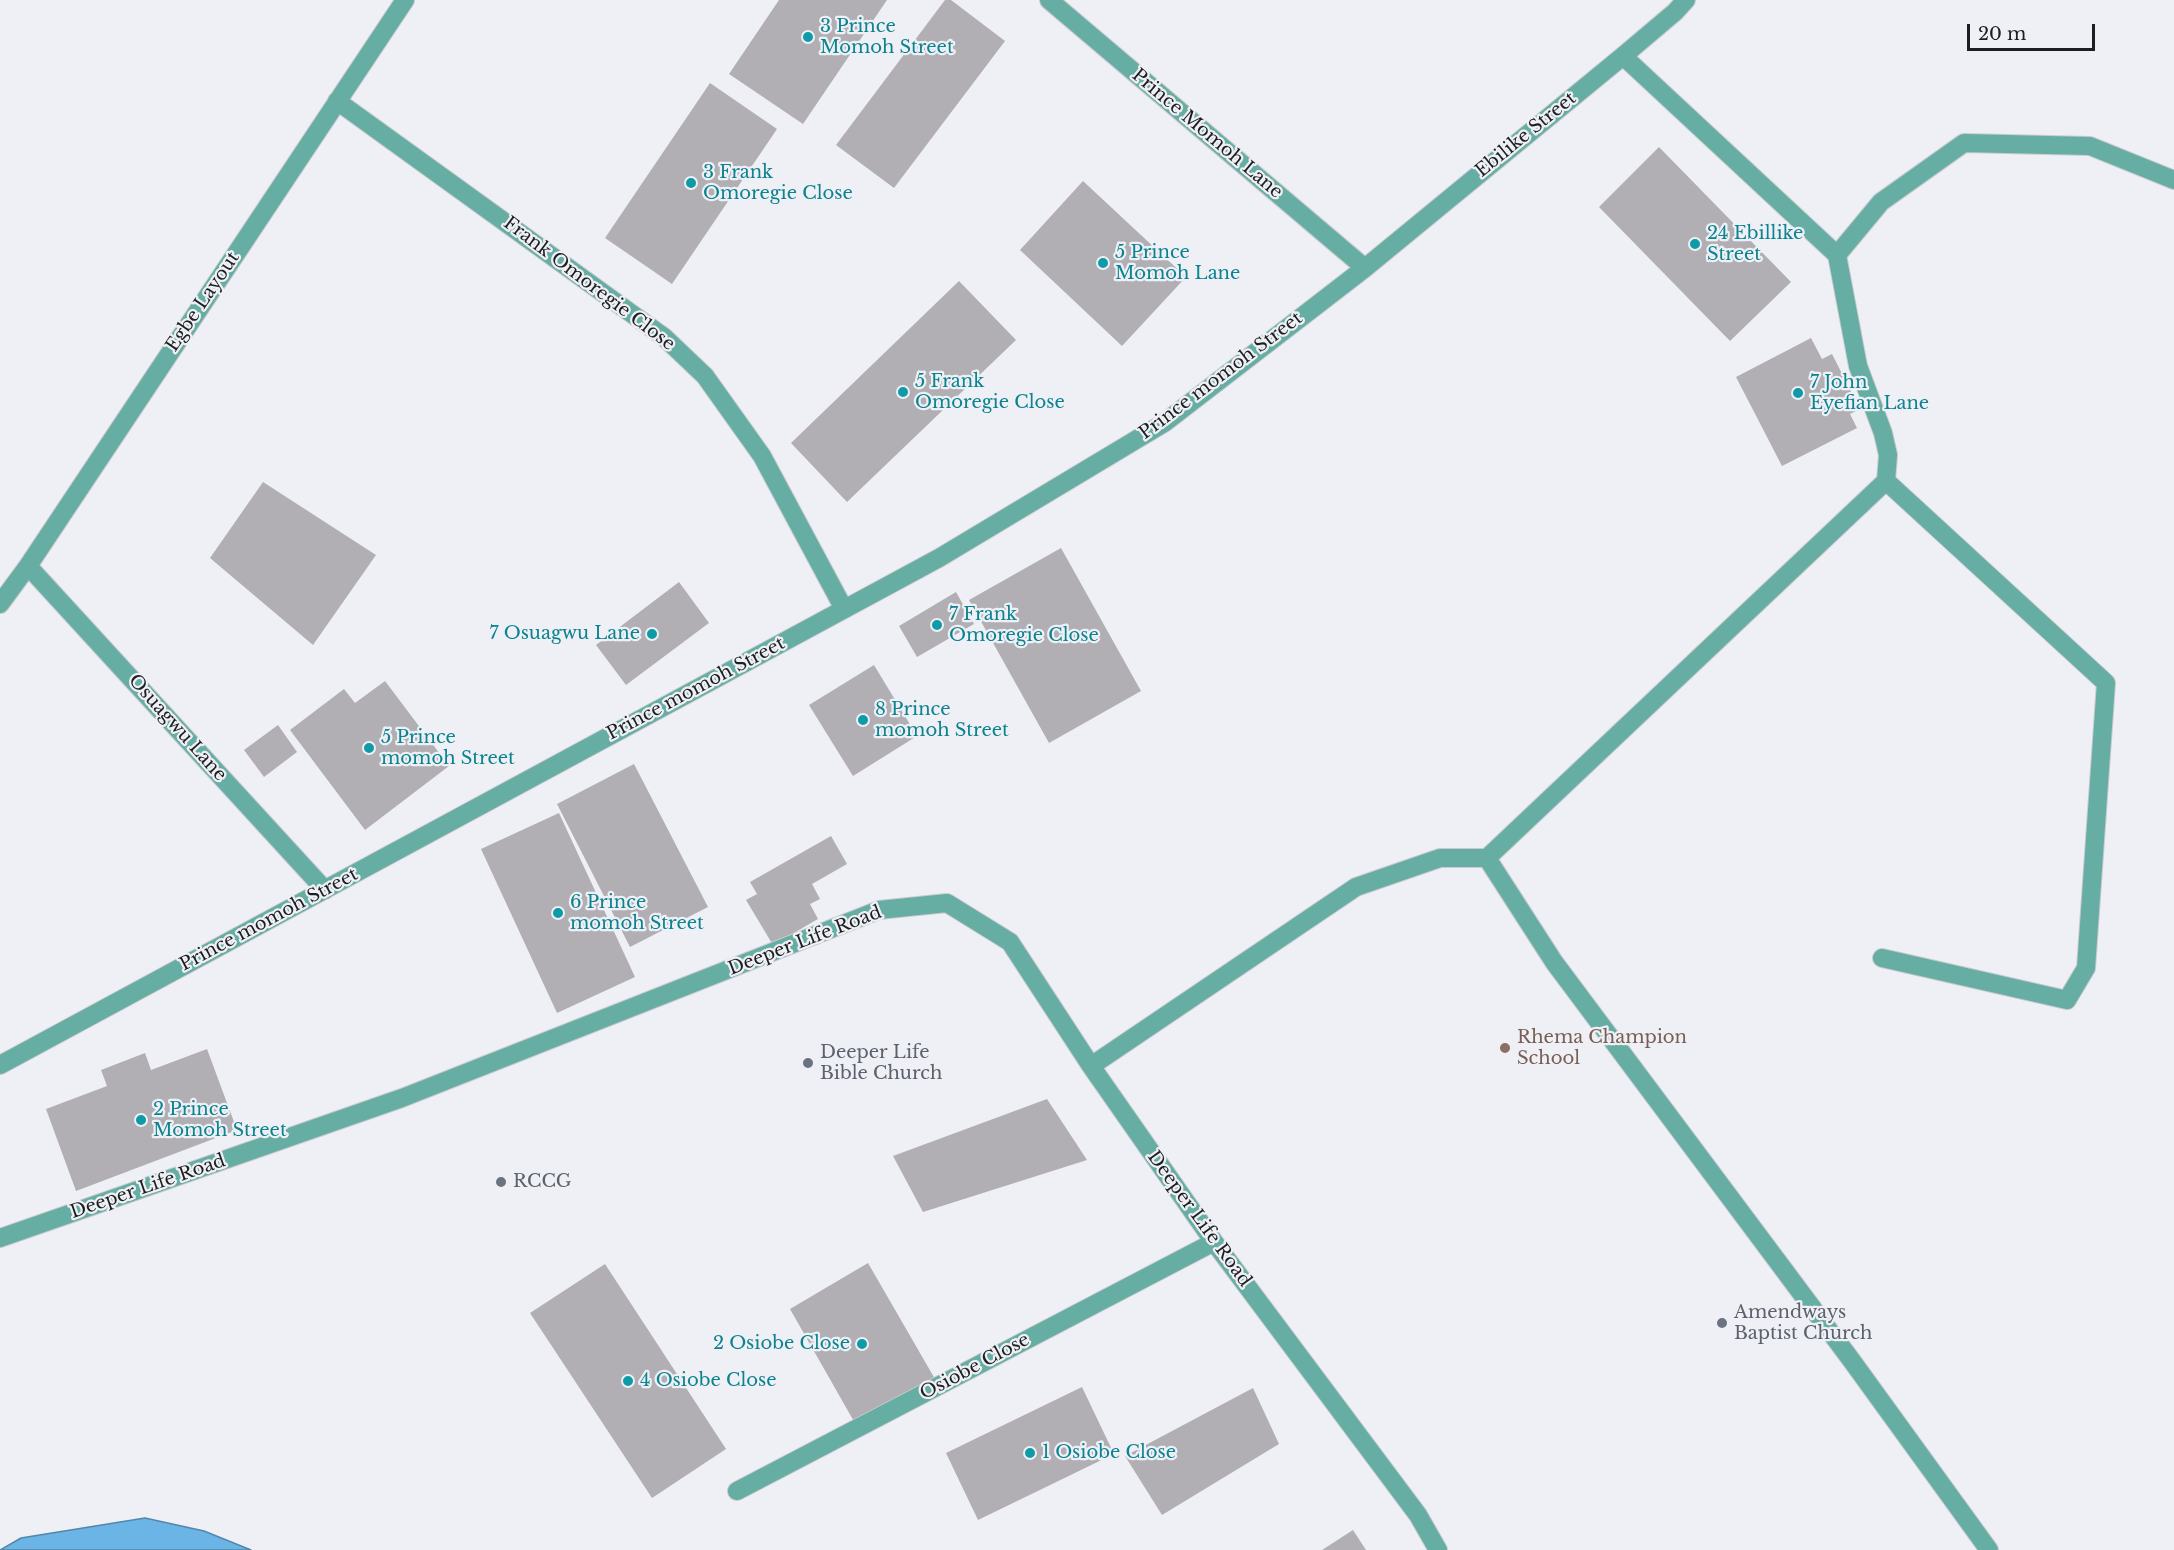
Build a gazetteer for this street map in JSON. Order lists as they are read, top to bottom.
{
  "streets": {
    "street": [
      "Prince Momoh Lane",
      "Ebilike Street",
      "Frank Omoregie Close",
      "Egbe Layout",
      "Prince momoh Street",
      "Osuagwu Lane",
      "Deeper Life Road",
      "Osiobe Close"
    ]
  },
  "crossings": [
    ["Prince Momoh Lane", "Ebilike Street"],
    ["Prince Momoh Lane", "Prince momoh Street"],
    ["Ebilike Street", "Prince momoh Street"],
    ["Frank Omoregie Close", "Egbe Layout"],
    ["Frank Omoregie Close", "Prince momoh Street"],
    ["Egbe Layout", "Osuagwu Lane"],
    ["Prince momoh Street", "Osuagwu Lane"],
    ["Deeper Life Road", "Osiobe Close"]
  ],
  "places": [
    "3 Prince Momoh Street",
    "3 Frank Omoregie Close",
    "24 Ebillike Street",
    "5 Prince Momoh Lane",
    "5 Frank Omoregie Close",
    "7 John Eyefian Lane",
    "7 Frank Omoregie Close",
    "7 Osuagwu Lane",
    "8 Prince momoh Street",
    "5 Prince momoh Street",
    "6 Prince momoh Street",
    "Rhema Champion School",
    "Deeper Life Bible Church",
    "2 Prince Momoh Street",
    "RCCG",
    "Amendways Baptist Church",
    "2 Osiobe Close",
    "4 Osiobe Close",
    "1 Osiobe Close"
  ],
  "scale_bar": "20 m"
}
